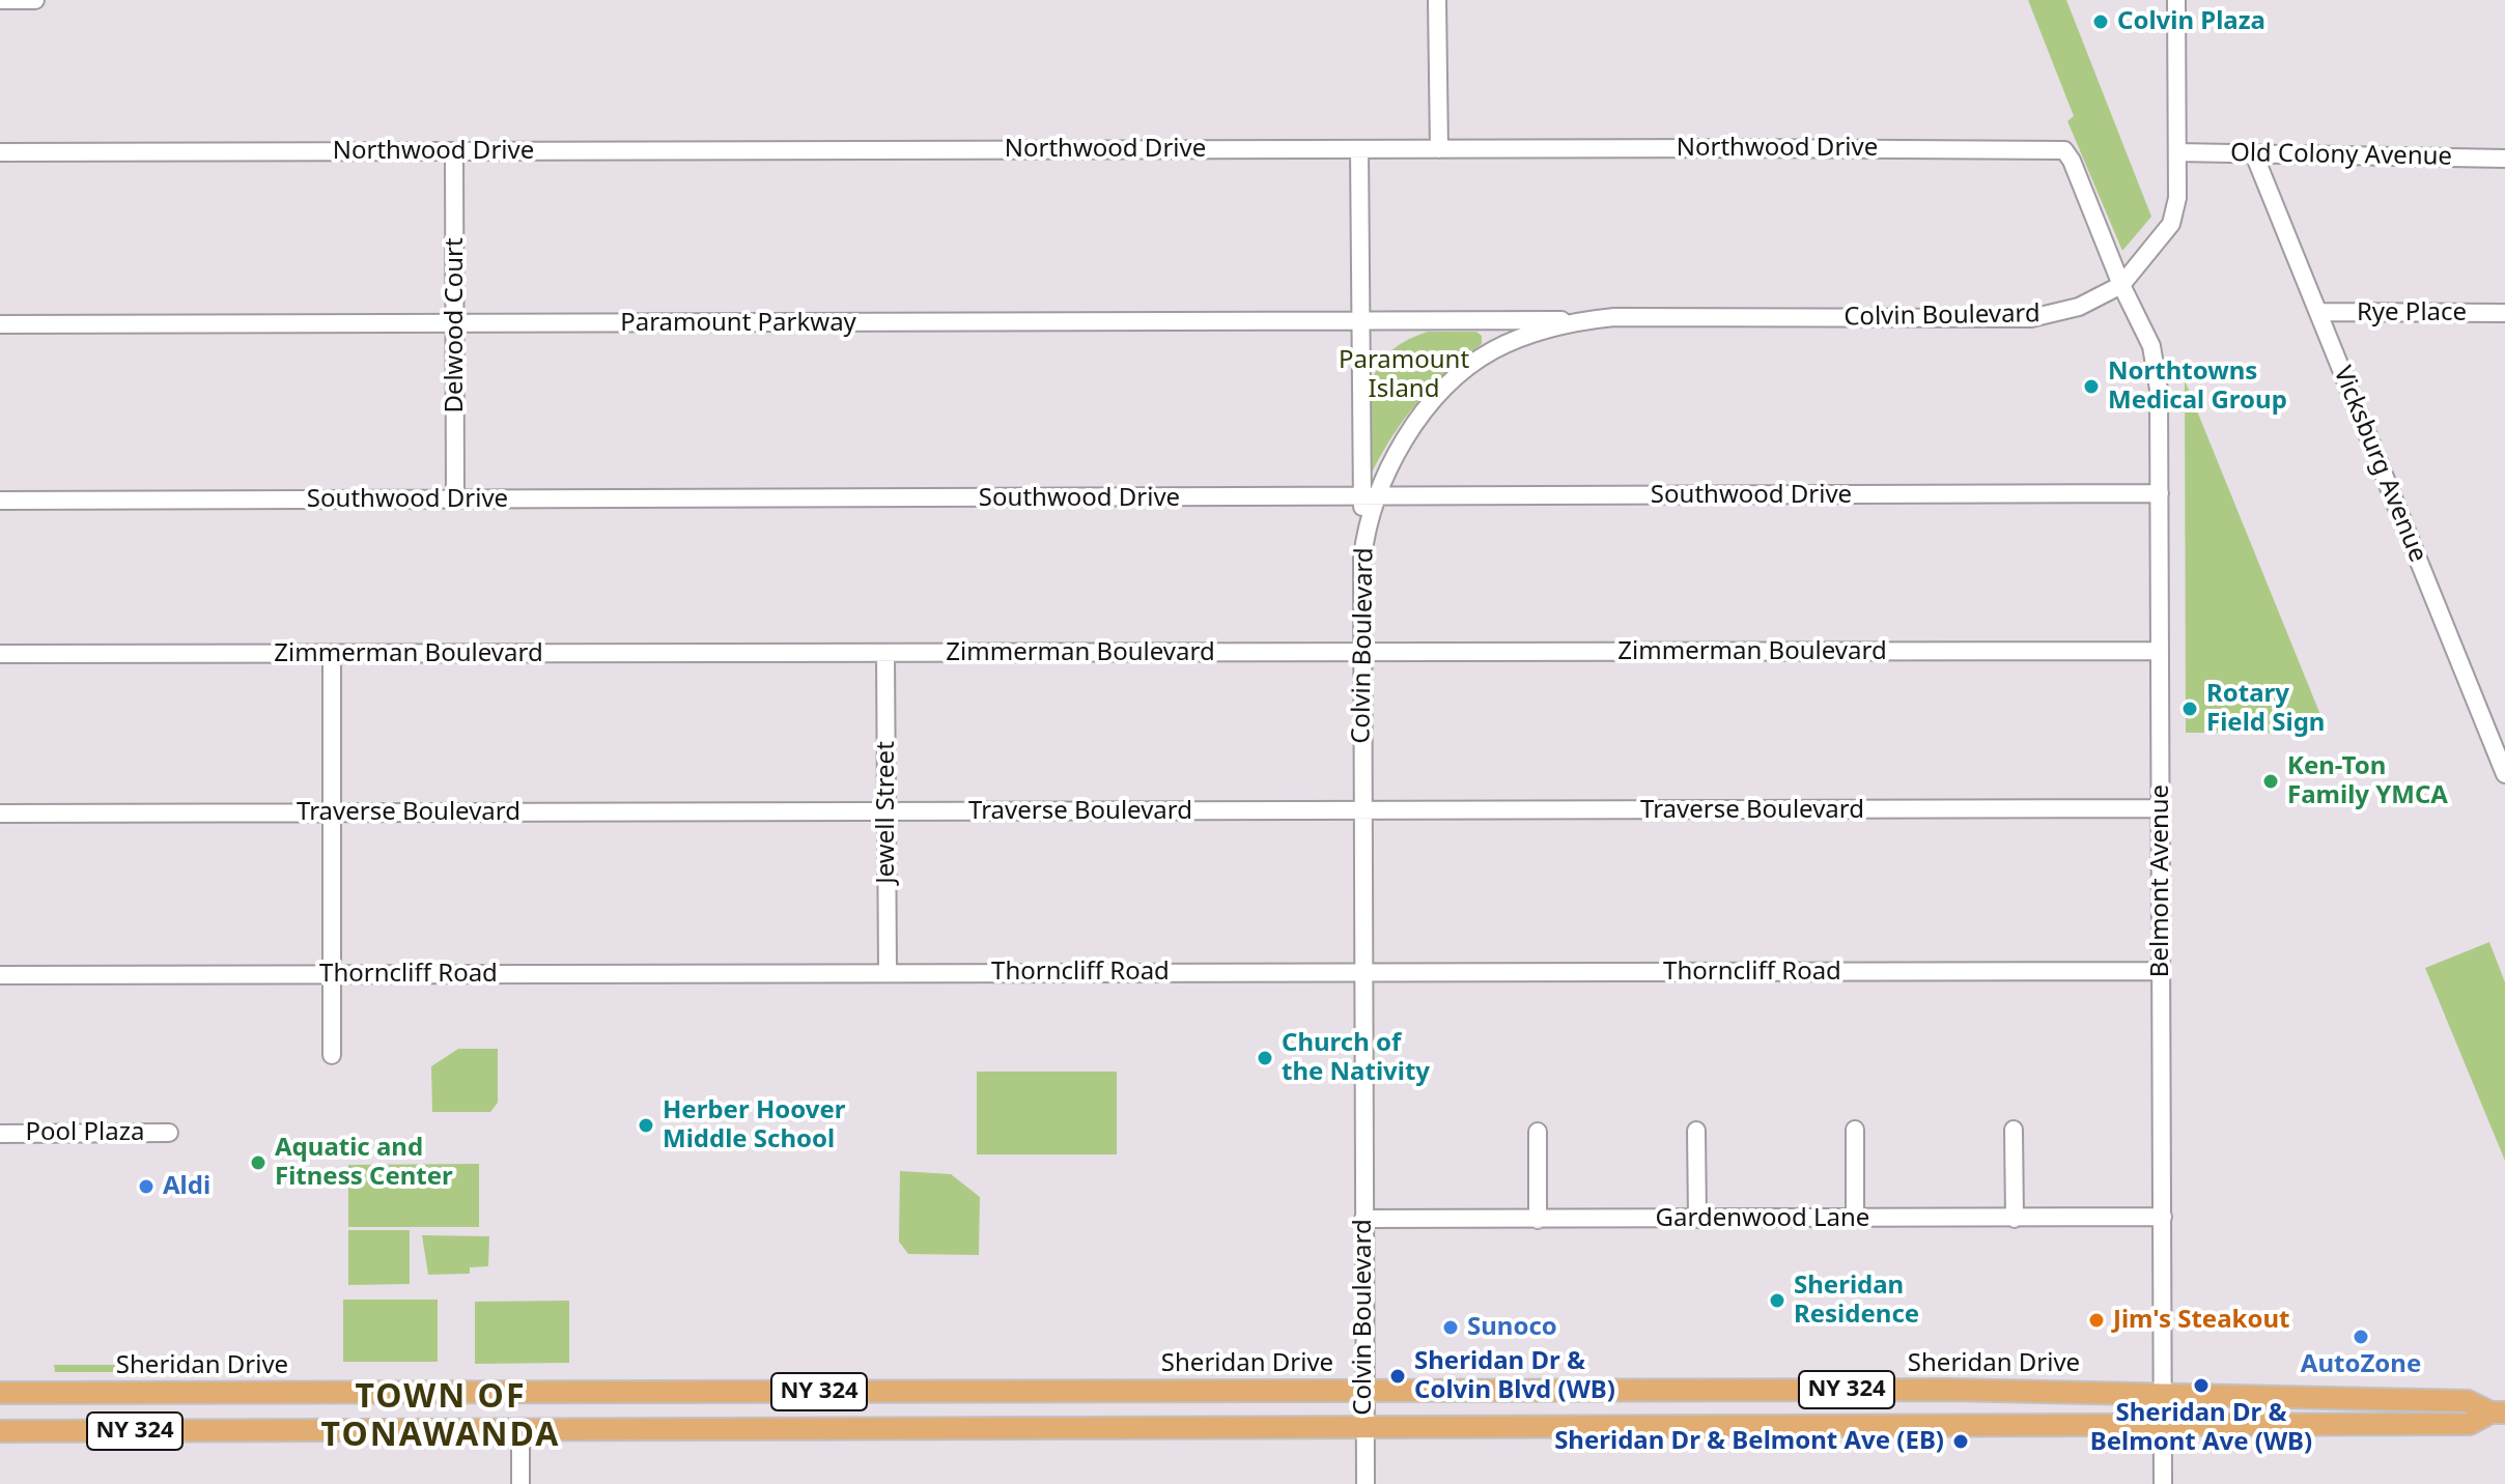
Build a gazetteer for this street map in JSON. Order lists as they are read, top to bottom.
{
  "streets": {
    "main road": ["Sheridan Drive", "NY 324"],
    "street": [
      "Northwood Drive",
      "Old Colony Avenue",
      "Rye Place",
      "Colvin Boulevard",
      "Paramount Parkway",
      "Delwood Court",
      "Vicksburg Avenue",
      "Southwood Drive",
      "Zimmerman Boulevard",
      "Traverse Boulevard",
      "Jewell Street",
      "Belmont Avenue",
      "Thorncliff Road",
      "Pool Plaza",
      "Gardenwood Lane"
    ]
  },
  "crossings": [
    ["Northwood Drive", "Colvin Boulevard"],
    ["Northwood Drive", "Delwood Court"],
    ["Northwood Drive", "Belmont Avenue"],
    ["Old Colony Avenue", "Colvin Boulevard"],
    ["Old Colony Avenue", "Vicksburg Avenue"],
    ["Rye Place", "Vicksburg Avenue"],
    ["Colvin Boulevard", "Paramount Parkway"],
    ["Colvin Boulevard", "Southwood Drive"],
    ["Colvin Boulevard", "Zimmerman Boulevard"],
    ["Colvin Boulevard", "Traverse Boulevard"],
    ["Colvin Boulevard", "Belmont Avenue"],
    ["Colvin Boulevard", "Thorncliff Road"],
    ["Colvin Boulevard", "Gardenwood Lane"],
    ["Colvin Boulevard", "Sheridan Drive"],
    ["Paramount Parkway", "Delwood Court"],
    ["Delwood Court", "Southwood Drive"],
    ["Southwood Drive", "Belmont Avenue"],
    ["Zimmerman Boulevard", "Jewell Street"],
    ["Zimmerman Boulevard", "Belmont Avenue"],
    ["Traverse Boulevard", "Jewell Street"],
    ["Traverse Boulevard", "Belmont Avenue"],
    ["Jewell Street", "Thorncliff Road"],
    ["Belmont Avenue", "Thorncliff Road"],
    ["Belmont Avenue", "Gardenwood Lane"],
    ["Belmont Avenue", "Sheridan Drive"]
  ],
  "districts": ["TOWN OF TONAWANDA"],
  "parks": ["Paramount Island"],
  "places": [
    "Colvin Plaza",
    "Northtowns Medical Group",
    "Rotary Field Sign",
    "Ken-Ton Family YMCA",
    "Church of the Nativity",
    "Herber Hoover Middle School",
    "Aquatic and Fitness Center",
    "Aldi",
    "Sheridan Residence",
    "Jim's Steakout",
    "Sunoco",
    "AutoZone",
    "Sheridan Dr & Colvin Blvd (WB)",
    "Sheridan Dr & Belmont Ave (WB)",
    "Sheridan Dr & Belmont Ave (EB)"
  ]
}
